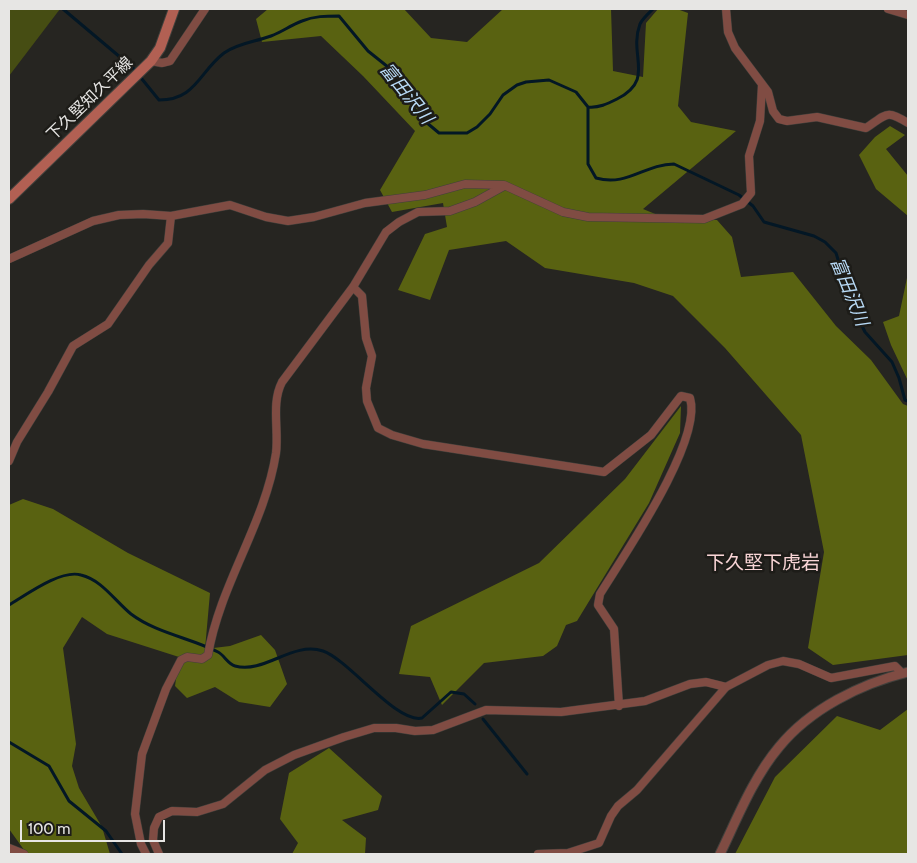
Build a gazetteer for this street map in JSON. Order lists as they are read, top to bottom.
{
  "streets": {
    "main road": ["下久堅知久平線"]
  },
  "districts": ["下久堅下虎岩"],
  "water": ["富田沢川"],
  "scale_bar": "100 m"
}
